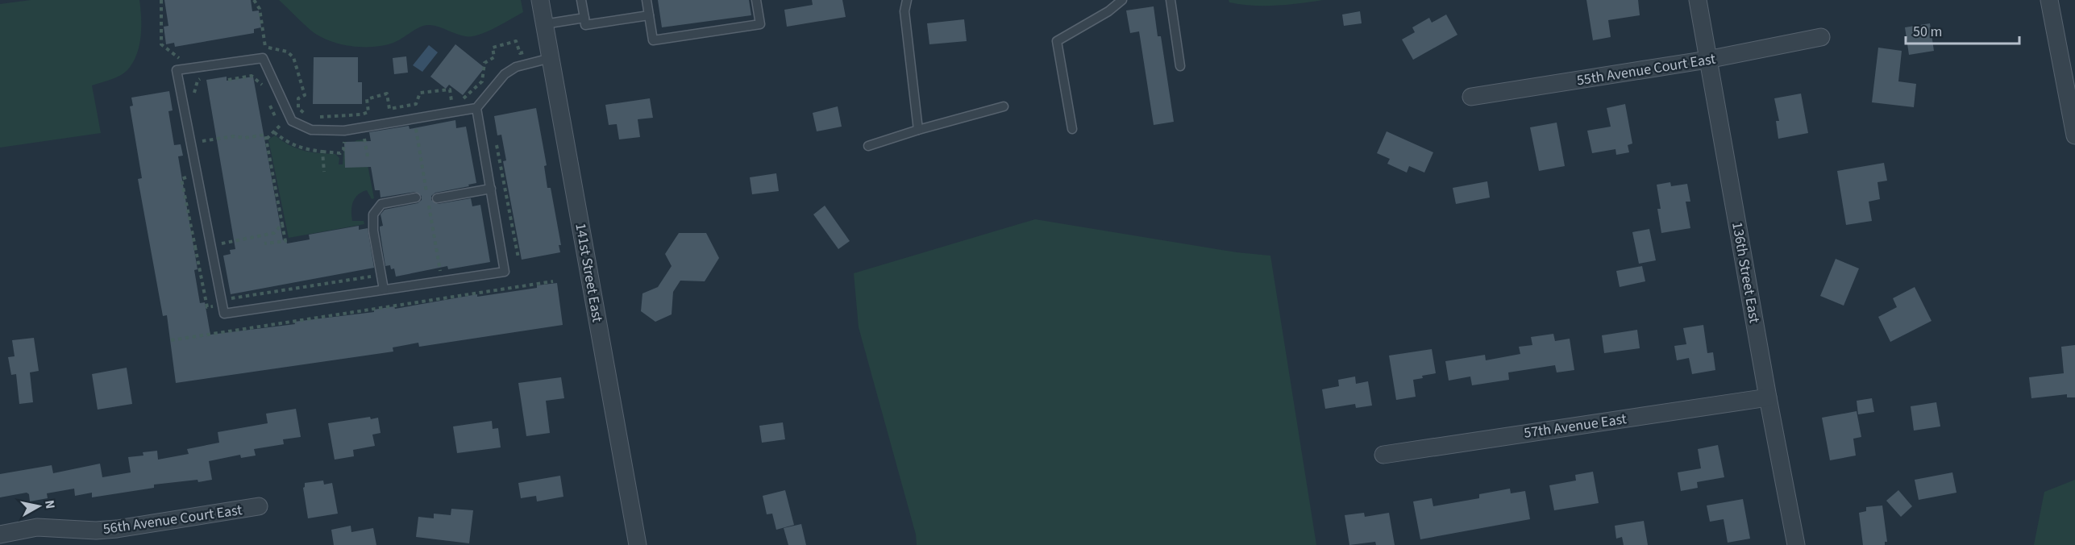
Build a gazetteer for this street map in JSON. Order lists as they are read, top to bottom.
{
  "streets": {
    "street": [
      "55th Avenue Court East",
      "141st Street East",
      "136th Street East",
      "57th Avenue East",
      "56th Avenue Court East"
    ]
  },
  "crossings": [
    ["55th Avenue Court East", "136th Street East"],
    ["136th Street East", "57th Avenue East"]
  ],
  "scale_bar": "50 m",
  "north": "right"
}
